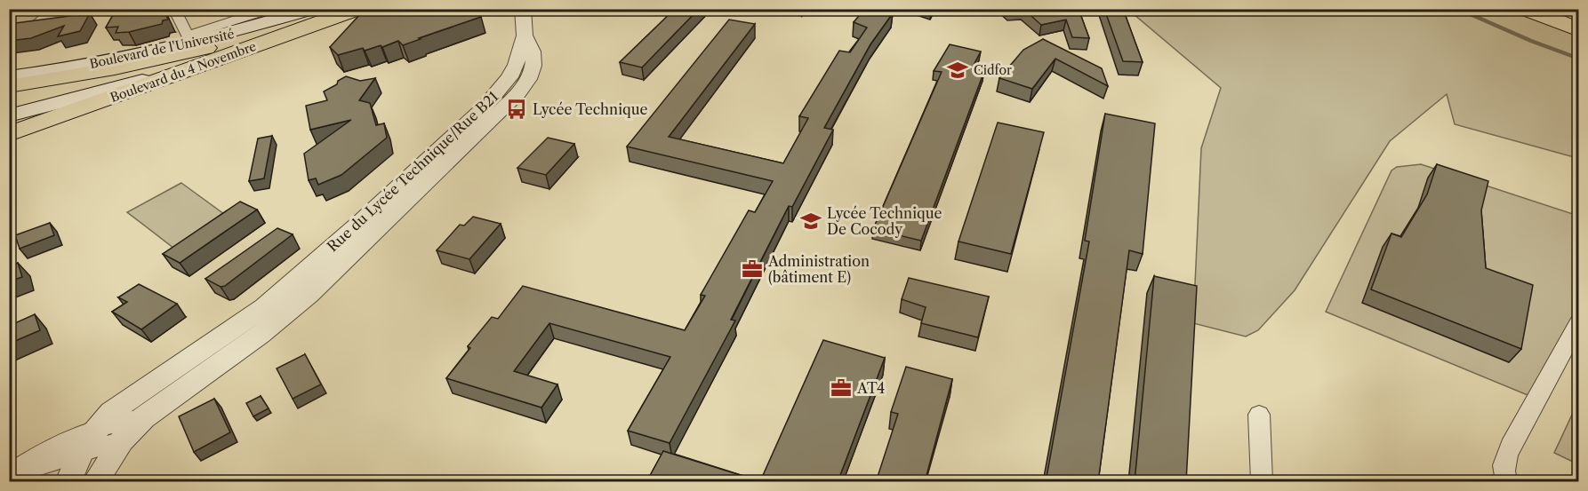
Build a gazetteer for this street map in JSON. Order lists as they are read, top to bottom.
{
  "streets": {
    "main road": ["Boulevard de l'Université", "Boulevard du 4 Novembre"],
    "street": ["Rue du Lycée Technique/Rue B21"]
  },
  "crossings": [
    ["Boulevard de l'Université", "Boulevard du 4 Novembre"]
  ],
  "places": {
    "school or university": ["Cidfor", "Lycée Technique De Cocody"],
    "bus stop": ["Lycée Technique"],
    "office": ["Administration (bâtiment E)", "AT4"]
  }
}
